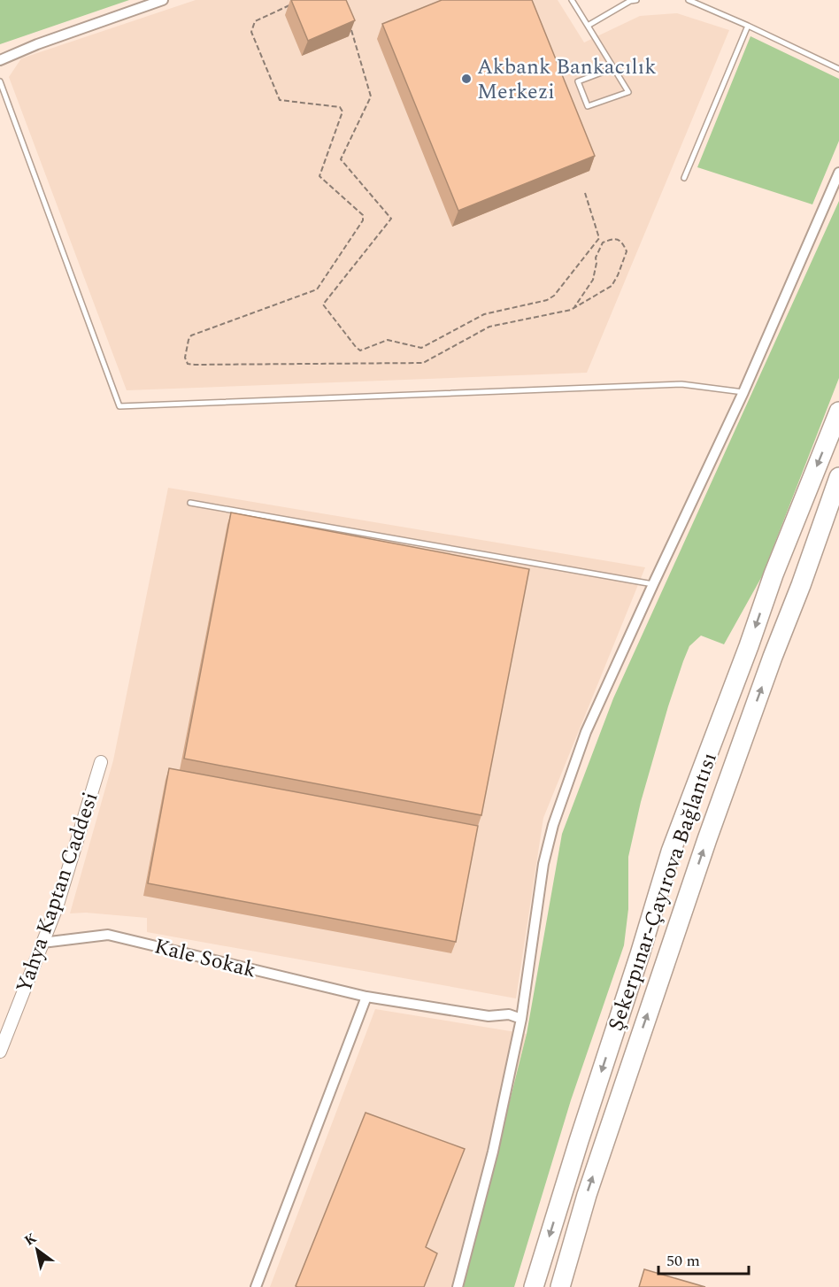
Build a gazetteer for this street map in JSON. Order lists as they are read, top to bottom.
{
  "streets": {
    "highway": ["Şekerpınar-Çayırova Bağlantısı"],
    "street": ["Yahya Kaptan Caddesi", "Kale Sokak"]
  },
  "crossings": [
    ["Yahya Kaptan Caddesi", "Kale Sokak"]
  ],
  "places": ["Akbank Bankacılık Merkezi"],
  "scale_bar": "50 m",
  "north": "top left"
}
